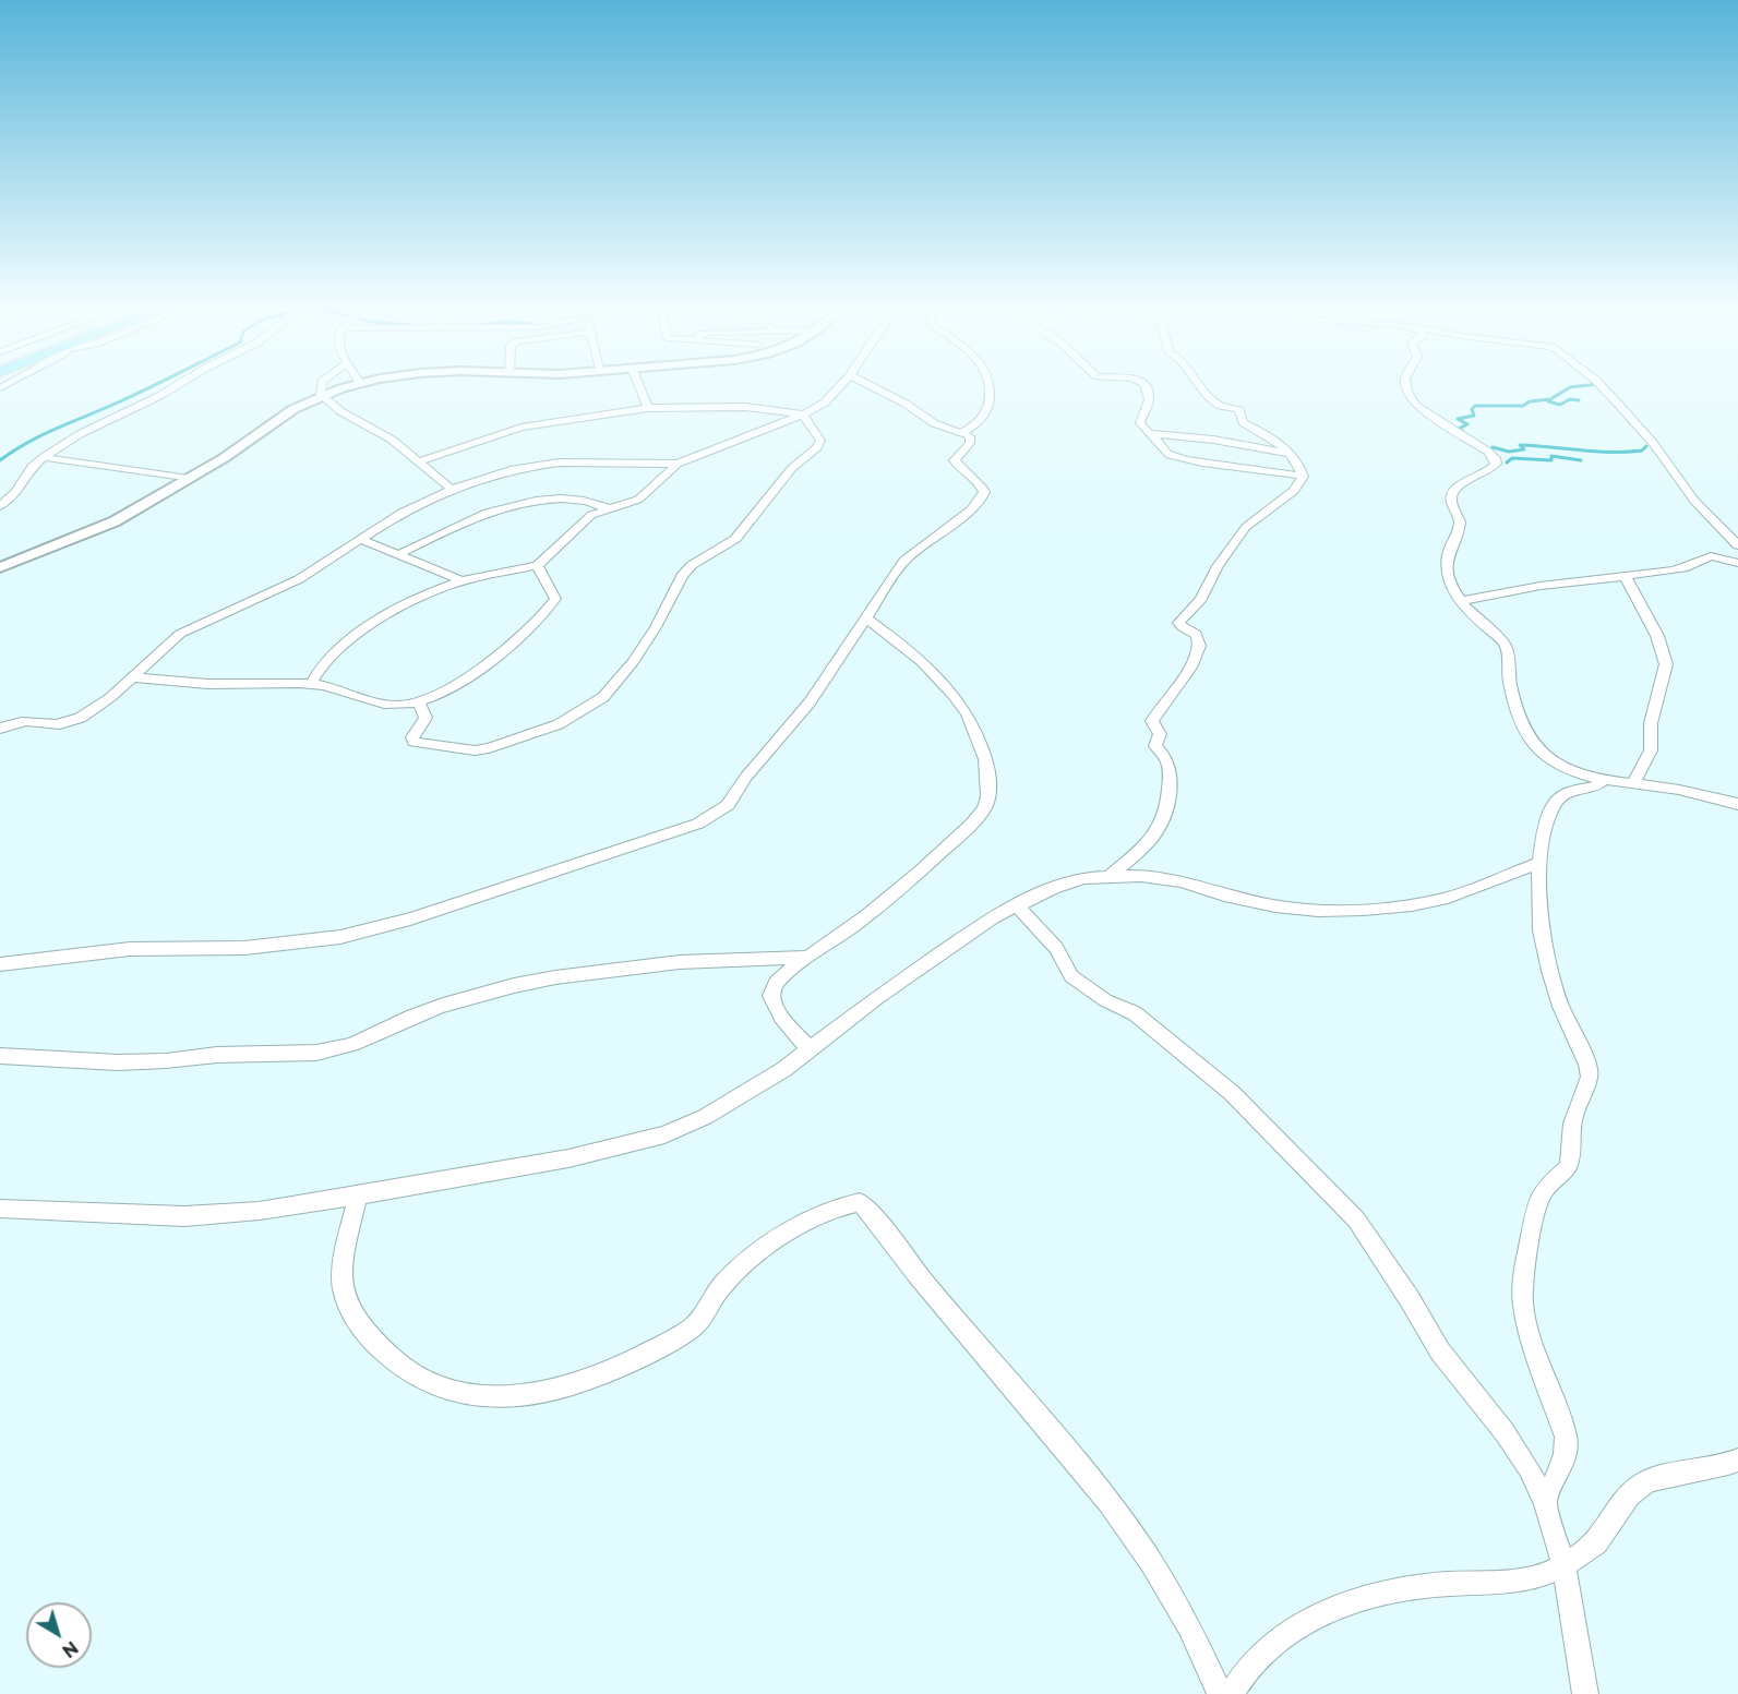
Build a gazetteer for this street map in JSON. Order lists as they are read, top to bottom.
{
  "north": "bottom right"
}
